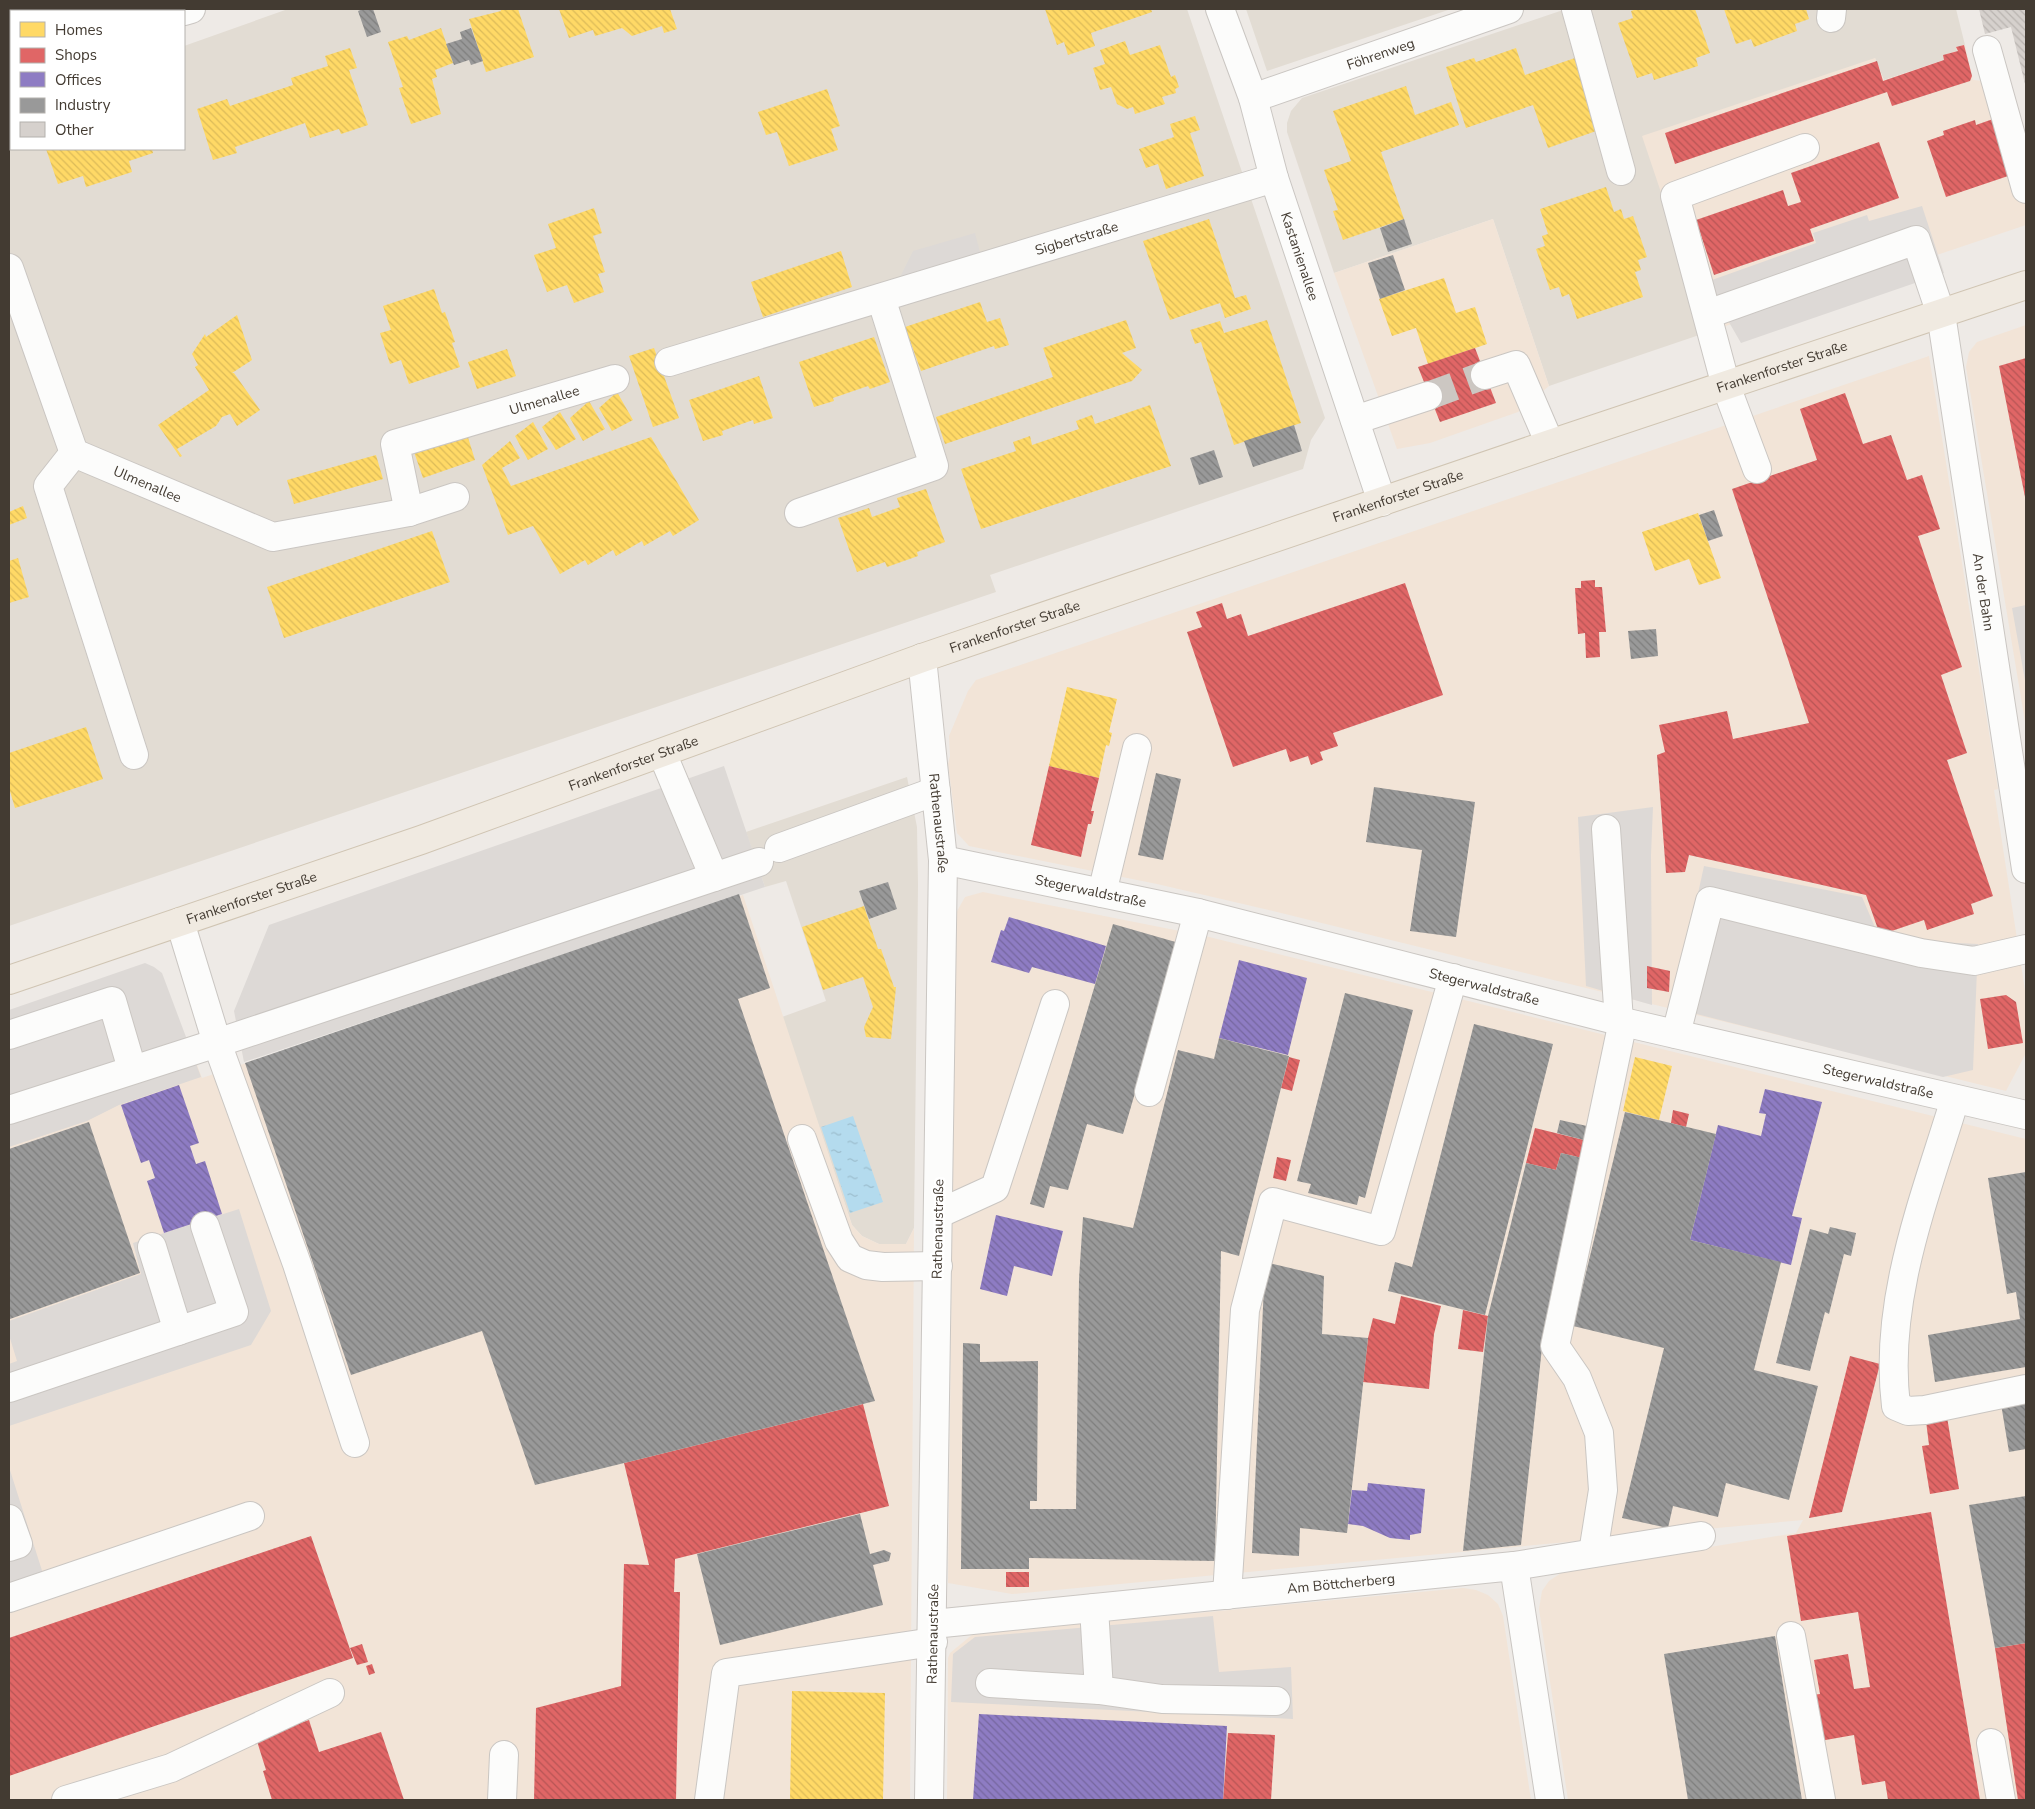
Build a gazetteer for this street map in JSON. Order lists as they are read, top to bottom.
{
  "streets": {
    "main road": ["Frankenforster Straße"],
    "street": [
      "Föhrenweg",
      "Sigbertstraße",
      "Kastanienallee",
      "Ulmenallee",
      "An der Bahn",
      "Rathenaustraße",
      "Stegerwaldstraße",
      "Am Böttcherberg"
    ]
  },
  "crossings": [
    ["Föhrenweg", "Kastanienallee"],
    ["Sigbertstraße", "Kastanienallee"],
    ["Kastanienallee", "Frankenforster Straße"],
    ["Frankenforster Straße", "An der Bahn"],
    ["Frankenforster Straße", "Rathenaustraße"],
    ["Rathenaustraße", "Stegerwaldstraße"],
    ["Rathenaustraße", "Am Böttcherberg"]
  ],
  "legend": [
    "Homes",
    "Shops",
    "Offices",
    "Industry",
    "Other"
  ]
}
